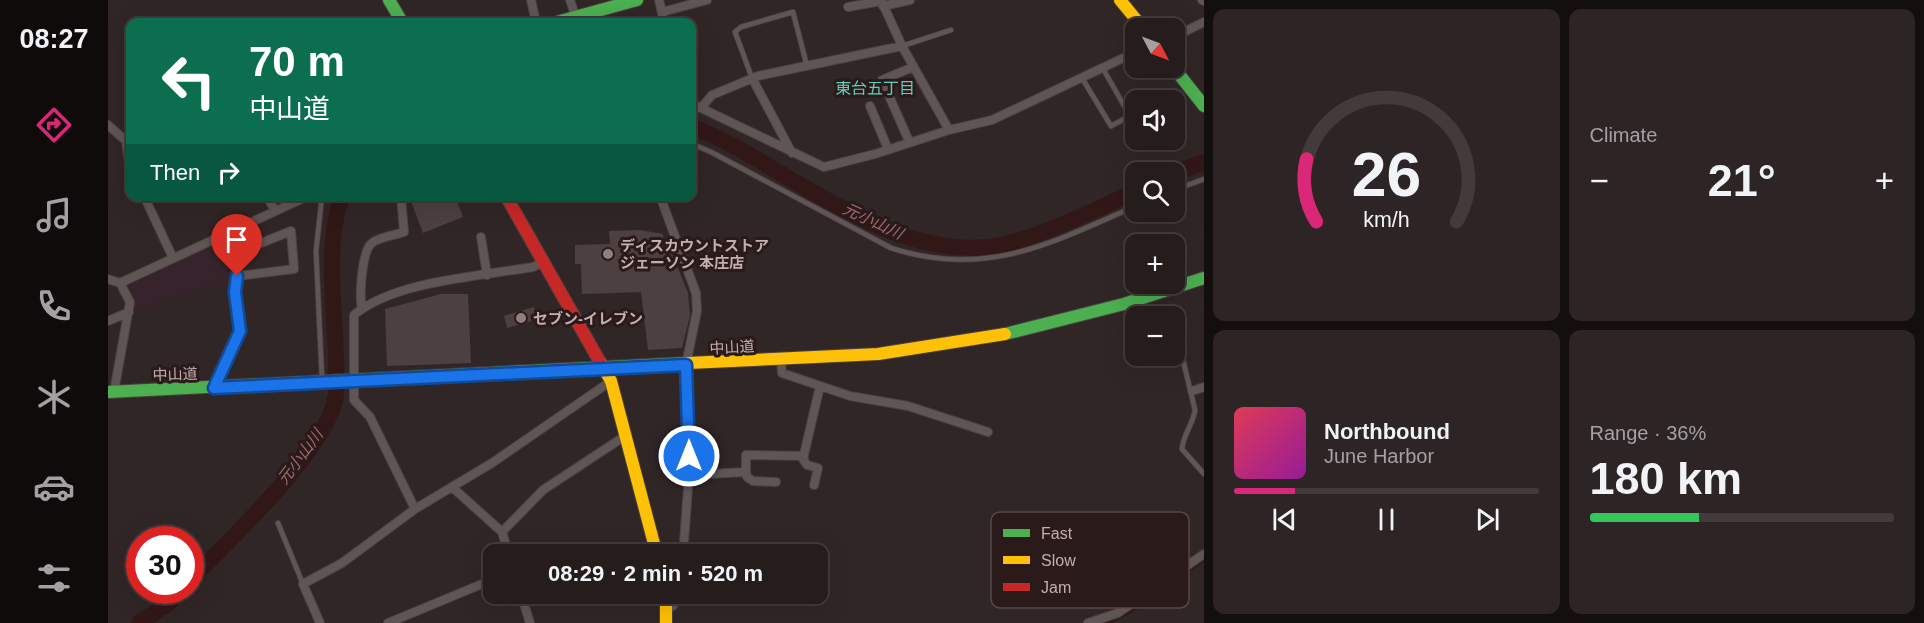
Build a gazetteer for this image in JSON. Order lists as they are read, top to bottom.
{
  "streets": {
    "main road": ["中山道"]
  },
  "districts": ["東台五丁目"],
  "water": ["元小山川"],
  "places": ["ディスカウントストア ジェーソン 本庄店", "セブン-イレブン"],
  "legend": ["Fast", "Slow", "Jam"],
  "north": "bottom right",
  "page": {
    "tabs": "08:27",
    "tile": [
      "Climate",
      ["Range · 36%", "180 km"]
    ],
    "map_buttons": ["+", "−"],
    "turn": ["70 m", "中山道"],
    "then": "Then",
    "heat": ["−", "21°", "+"],
    "song": ["Northbound", "June Harbor"],
    "limit": "30",
    "trip": "08:29 · 2 min · 520 m",
    "gauge": ["26", "km/h"]
  }
}
